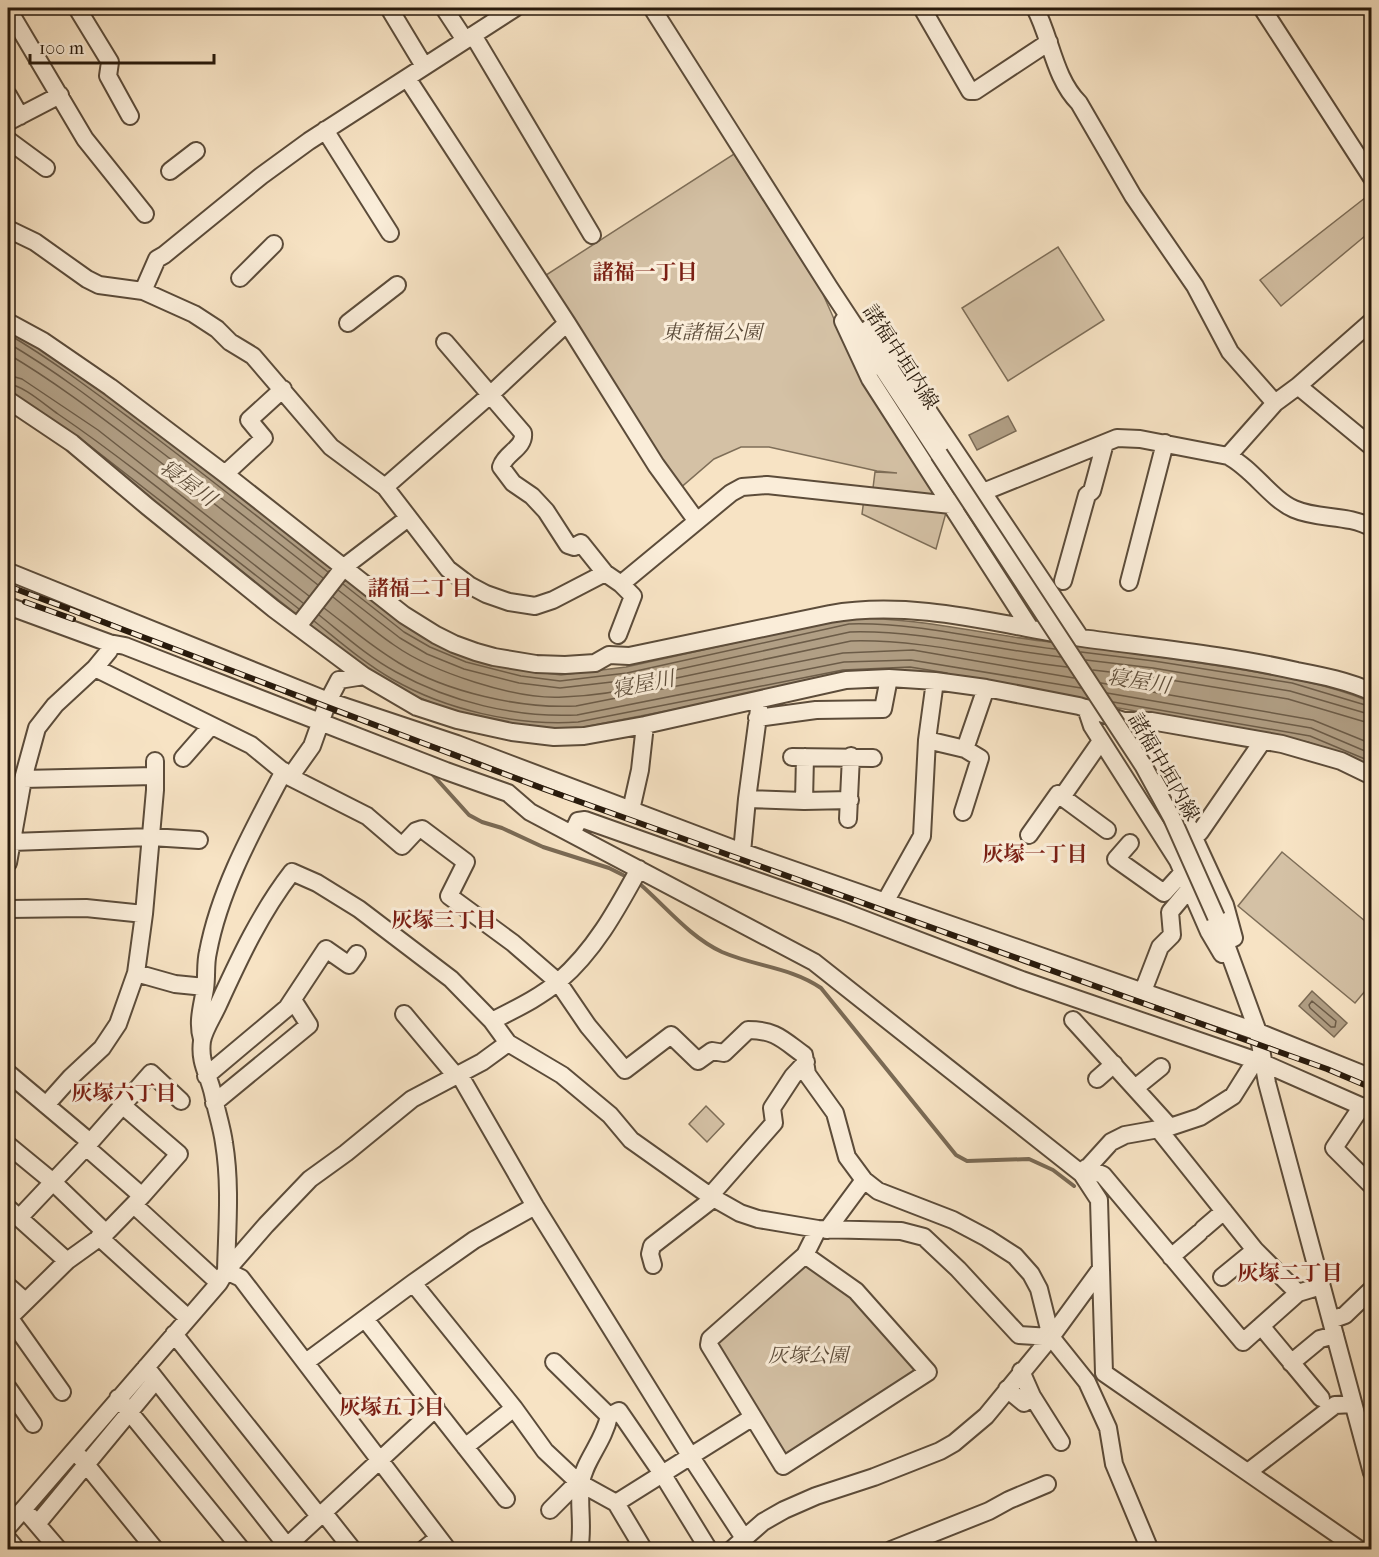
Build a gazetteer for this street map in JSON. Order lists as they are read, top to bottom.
{
  "streets": {
    "street": ["諸福中垣内線"]
  },
  "districts": [
    "諸福一丁目",
    "諸福二丁目",
    "灰塚一丁目",
    "灰塚三丁目",
    "灰塚六丁目",
    "灰塚二丁目",
    "灰塚五丁目"
  ],
  "water": ["寝屋川"],
  "parks": ["東諸福公園", "灰塚公園"],
  "scale_bar": "100 m"
}
